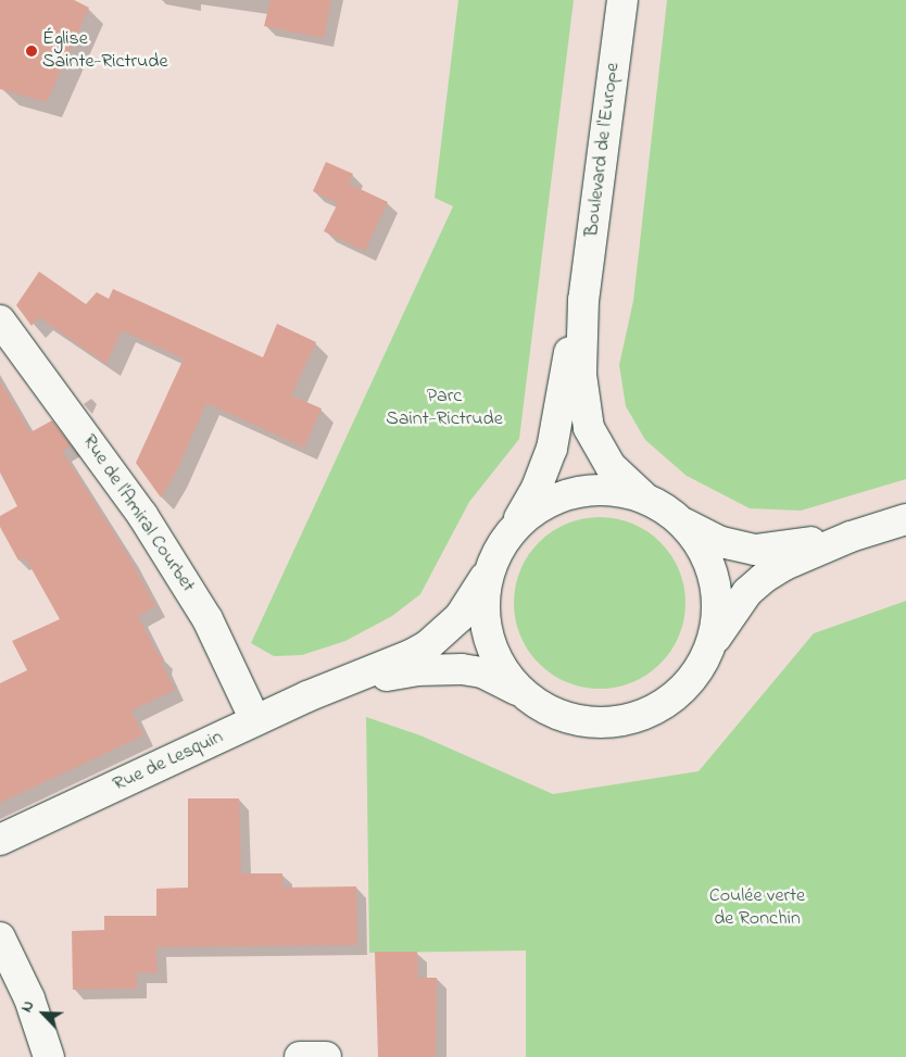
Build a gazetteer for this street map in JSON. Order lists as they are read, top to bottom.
{
  "streets": {
    "street": ["Boulevard de l'Europe", "Rue de l'Amiral Courbet", "Rue de Lesquin"]
  },
  "crossings": [
    ["Rue de l'Amiral Courbet", "Rue de Lesquin"]
  ],
  "parks": ["Parc Saint-Rictrude", "Coulée verte de Ronchin"],
  "places": ["Église Sainte-Rictrude"],
  "north": "top left"
}
